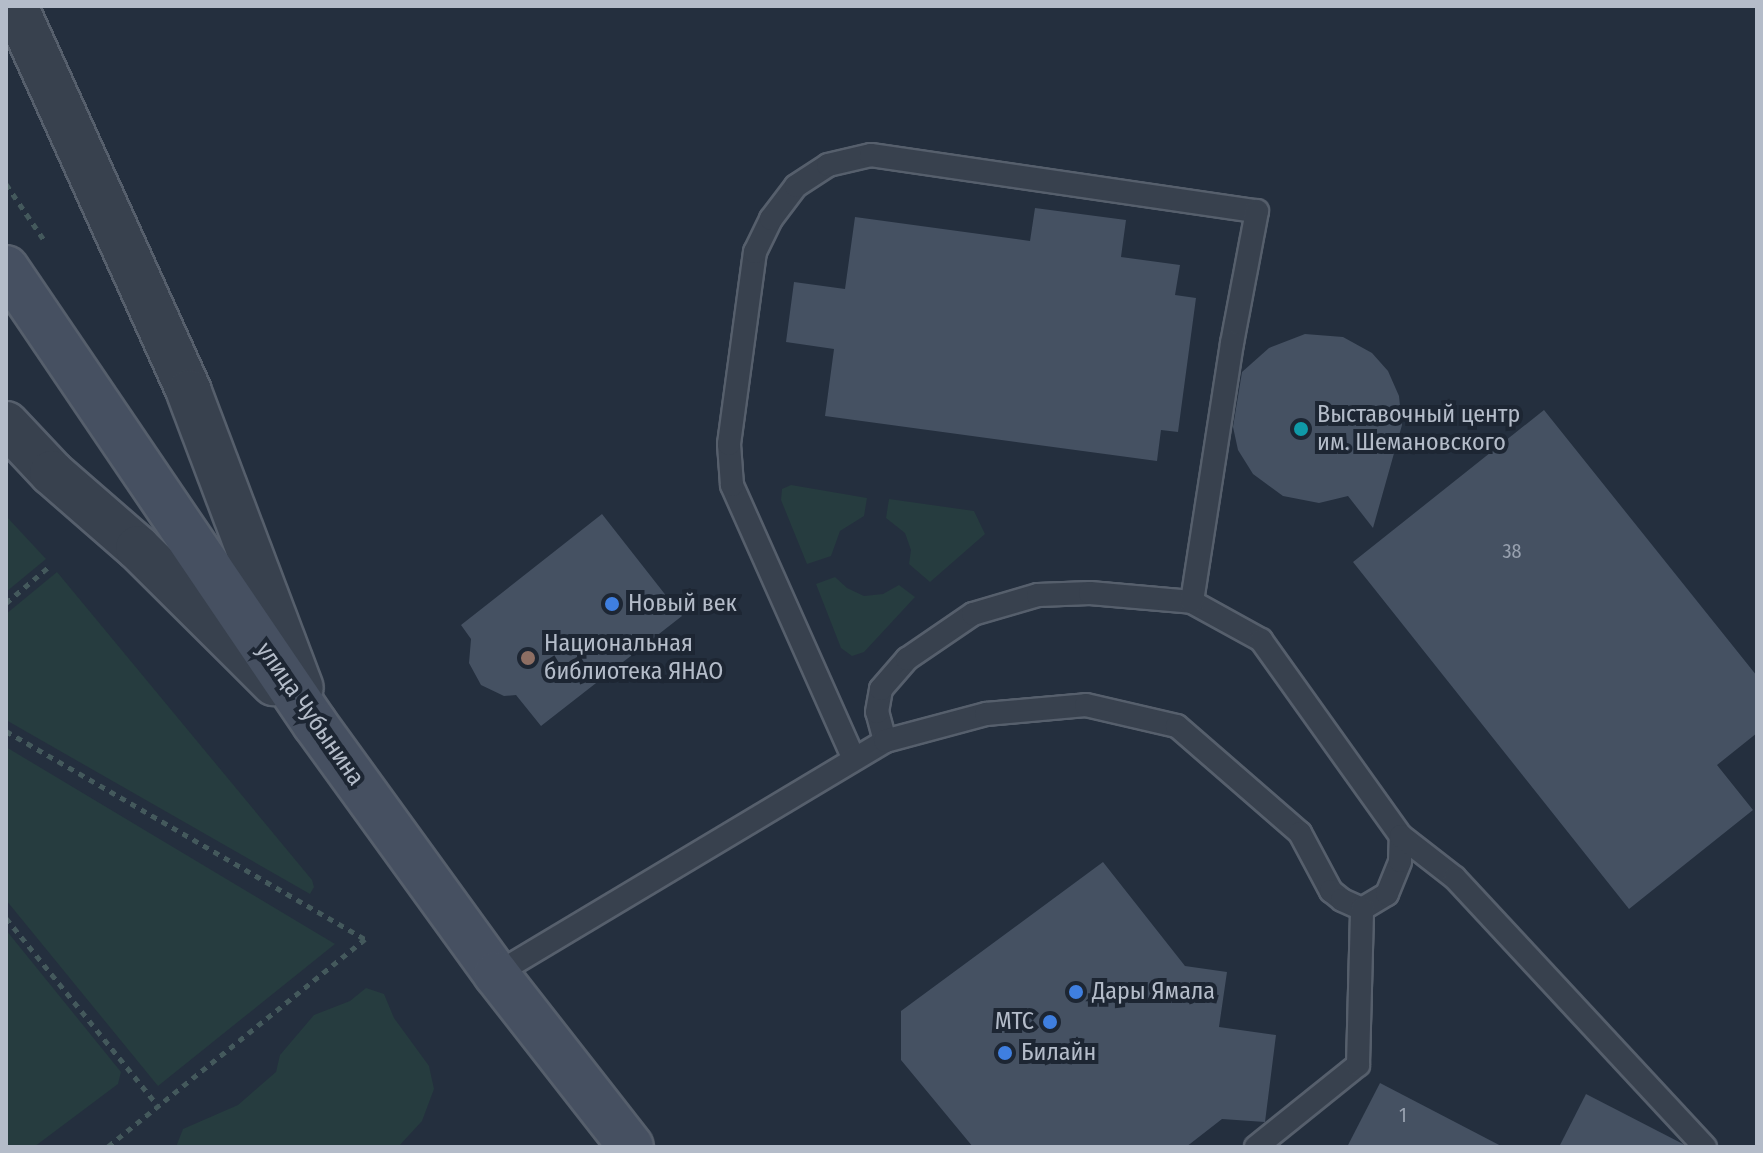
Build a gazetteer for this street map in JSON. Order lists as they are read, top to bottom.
{
  "streets": {
    "main road": ["улица Чубынина"]
  },
  "places": [
    "Выставочный центр им. Шемановского",
    "Новый век",
    "Национальная библиотека ЯНАО",
    "Дары Ямала",
    "МТС",
    "Билайн"
  ],
  "house_numbers": ["38", "1"]
}
